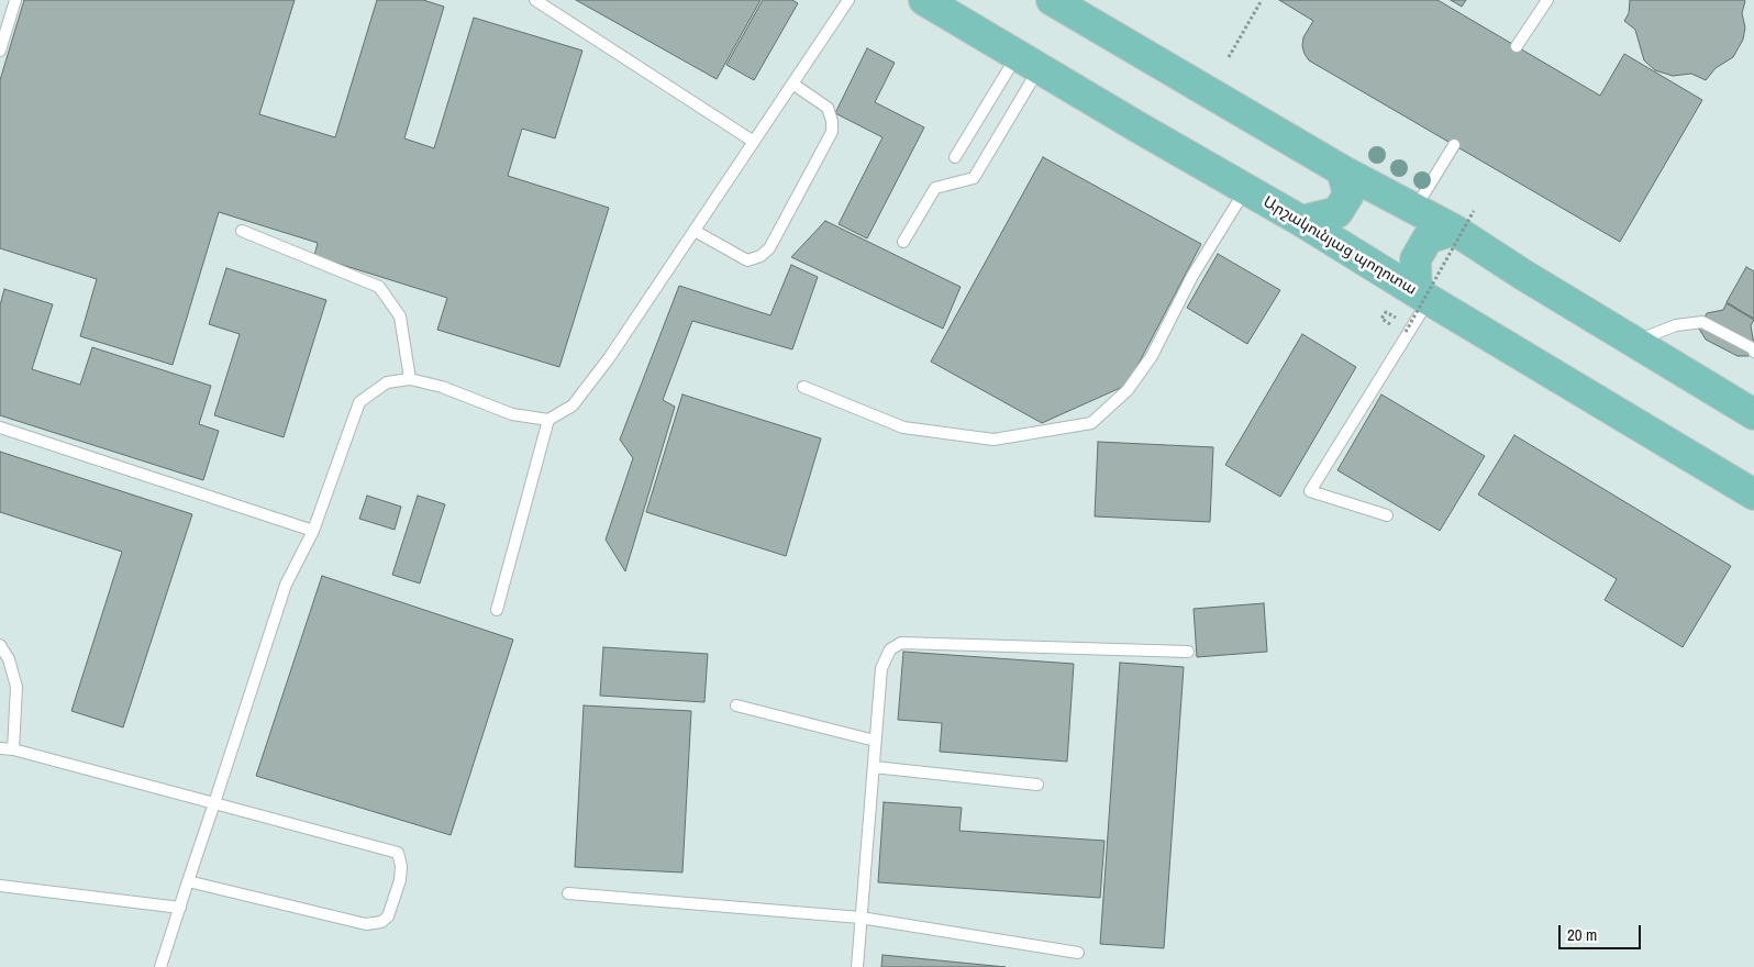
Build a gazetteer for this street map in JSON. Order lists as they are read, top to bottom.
{
  "streets": {
    "main road": ["Արշակունյաց պողոտա"]
  },
  "scale_bar": "20 m"
}
